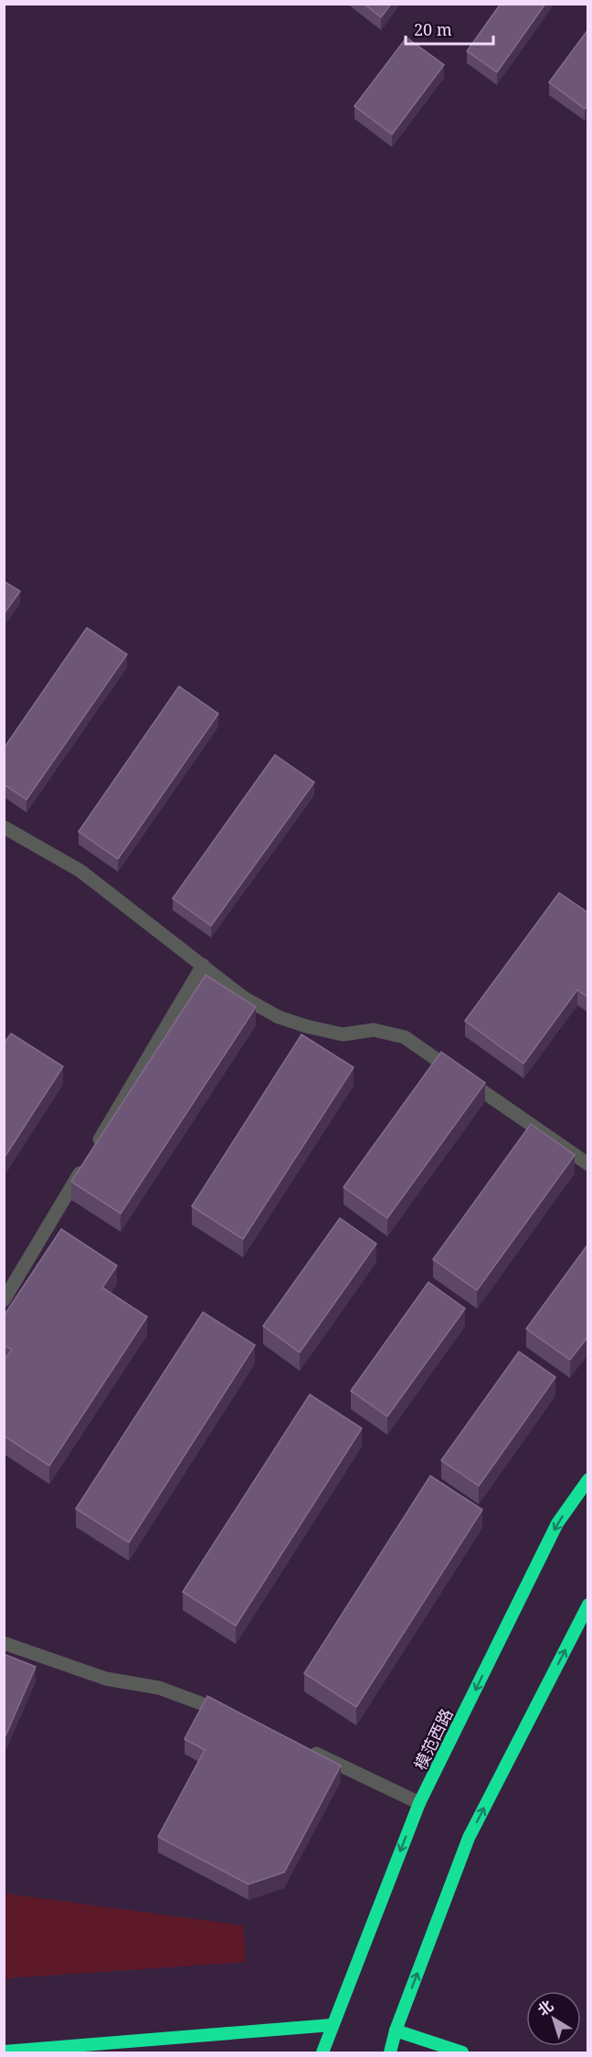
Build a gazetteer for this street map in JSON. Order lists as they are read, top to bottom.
{
  "streets": {
    "main road": ["模范西路"]
  },
  "scale_bar": "20 m",
  "north": "top left"
}
